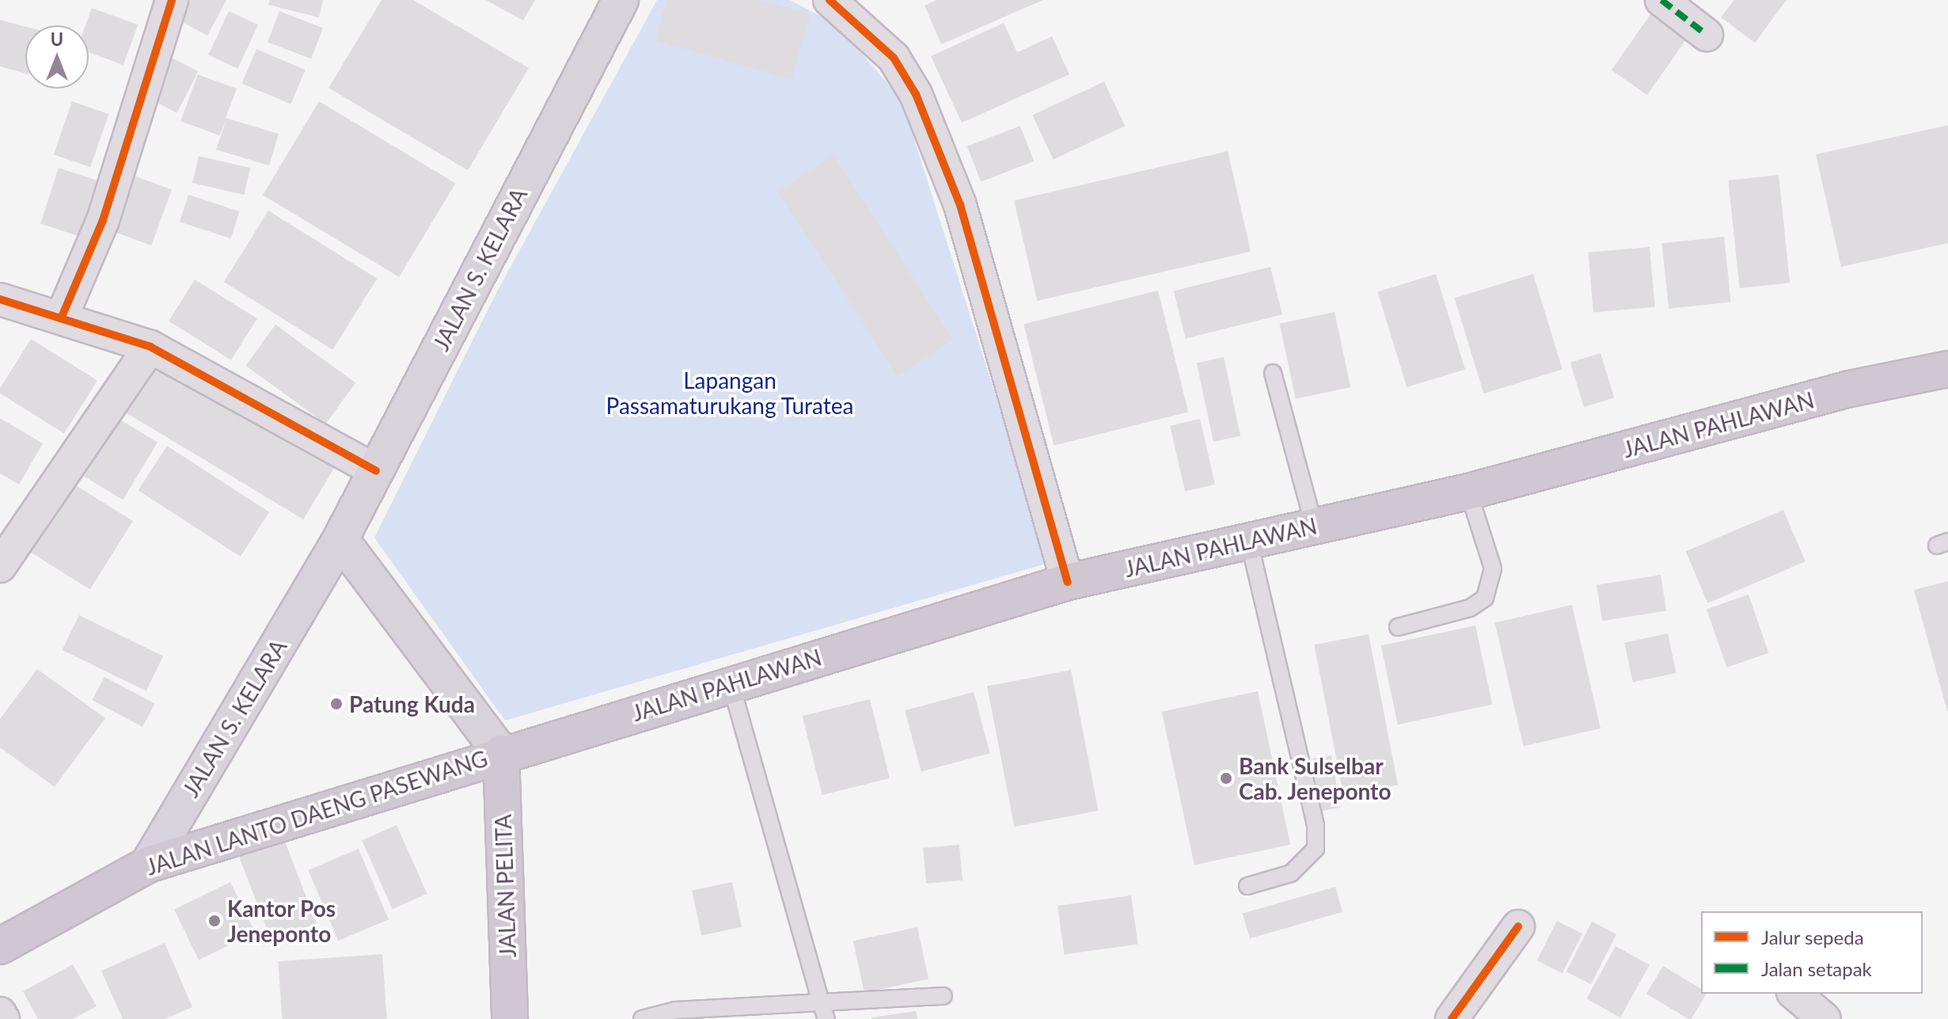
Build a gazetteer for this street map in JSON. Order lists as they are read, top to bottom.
{
  "streets": {
    "highway": ["JALAN PAHLAWAN", "JALAN LANTO DAENG PASEWANG", "JALAN PELITA"],
    "main road": ["JALAN S. KELARA"]
  },
  "crossings": [
    ["JALAN S. KELARA", "JALAN LANTO DAENG PASEWANG"],
    ["JALAN PAHLAWAN", "JALAN LANTO DAENG PASEWANG"],
    ["JALAN PAHLAWAN", "JALAN PELITA"],
    ["JALAN LANTO DAENG PASEWANG", "JALAN PELITA"]
  ],
  "parks": ["Lapangan Passamaturukang Turatea"],
  "places": ["Patung Kuda", "Bank Sulselbar Cab. Jeneponto", "Kantor Pos Jeneponto"],
  "legend": ["Jalur sepeda", "Jalan setapak"],
  "north": "top"
}
